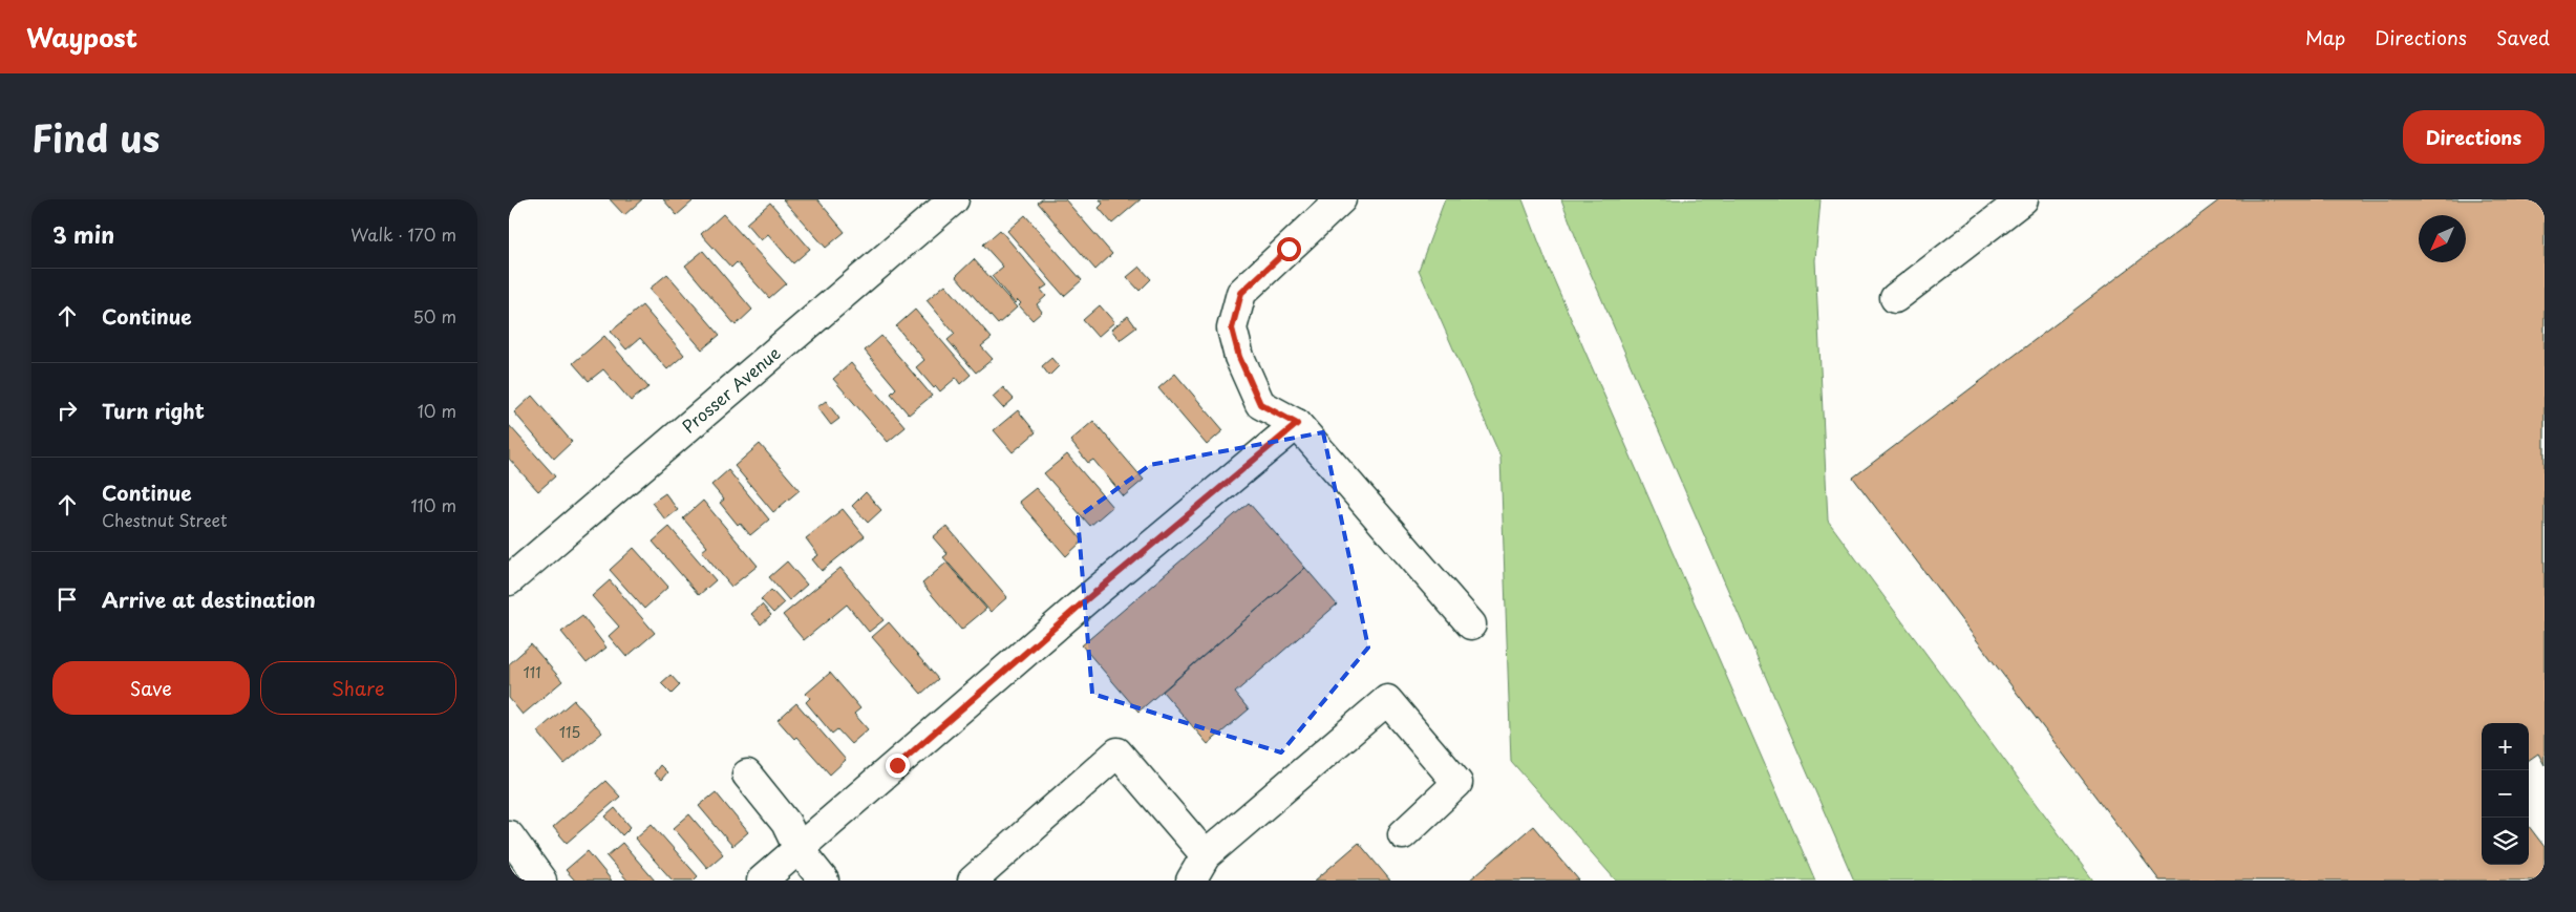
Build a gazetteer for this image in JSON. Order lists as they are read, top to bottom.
{
  "streets": {
    "street": ["Prosser Avenue"]
  },
  "house_numbers": ["111", "115"],
  "north": "bottom left",
  "page": {
    "header": "Waypost",
    "nav": ["Map", "Directions", "Saved"],
    "title": "Find us",
    "buttons": [
      "Directions",
      ["Save", "Share"]
    ],
    "heading": ["3 min", "Walk · 170 m"],
    "list": [
      ["Continue", "50 m"],
      ["Turn right", "10 m"],
      ["Continue", "Chestnut Street", "110 m"],
      "Arrive at destination"
    ],
    "map_buttons": ["+", "−"]
  }
}
